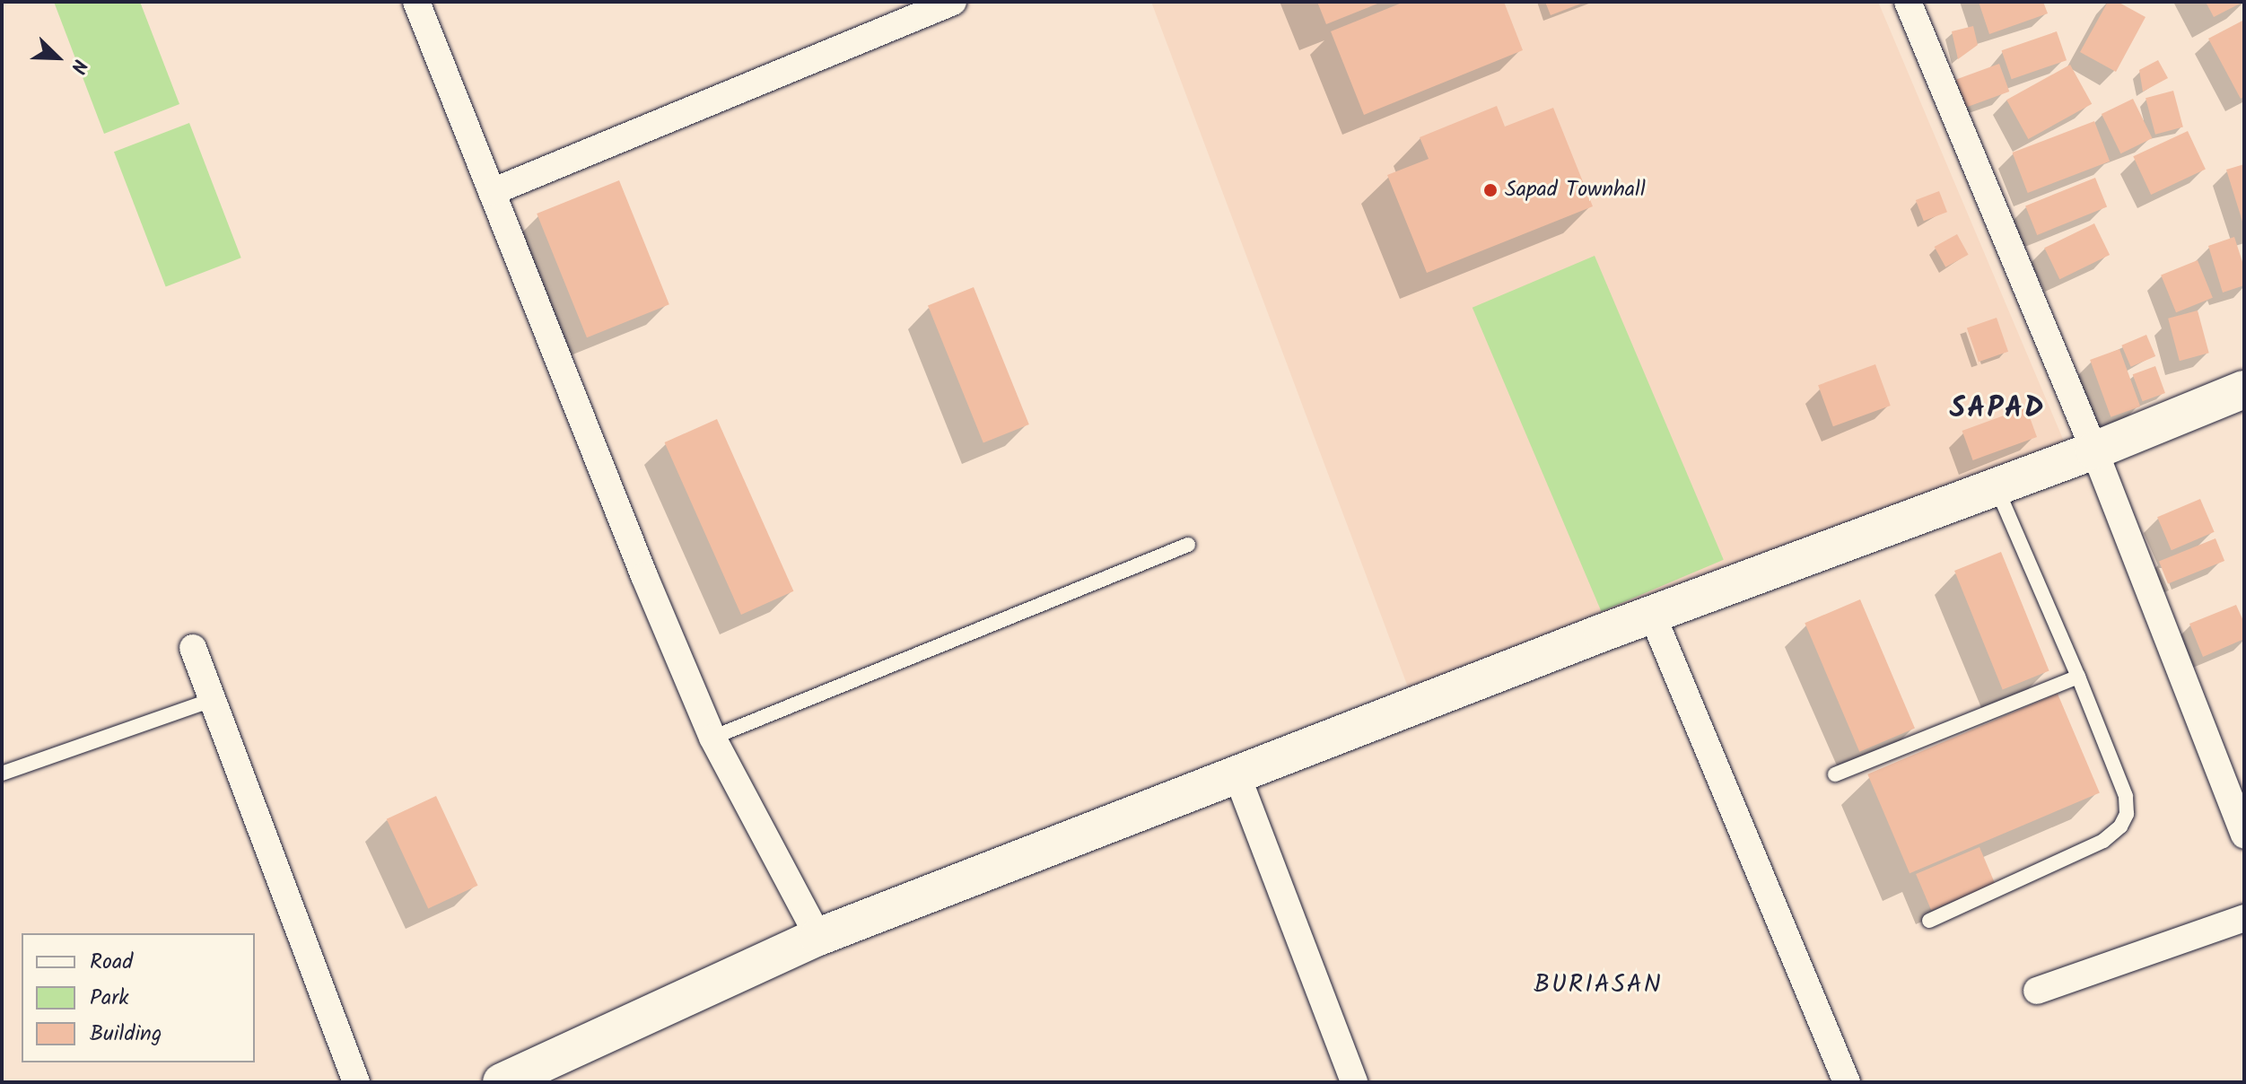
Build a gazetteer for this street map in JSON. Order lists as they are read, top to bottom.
{
  "districts": ["SAPAD", "BURIASAN"],
  "places": ["Sapad Townhall"],
  "legend": ["Road", "Park", "Building"],
  "north": "bottom right"
}
